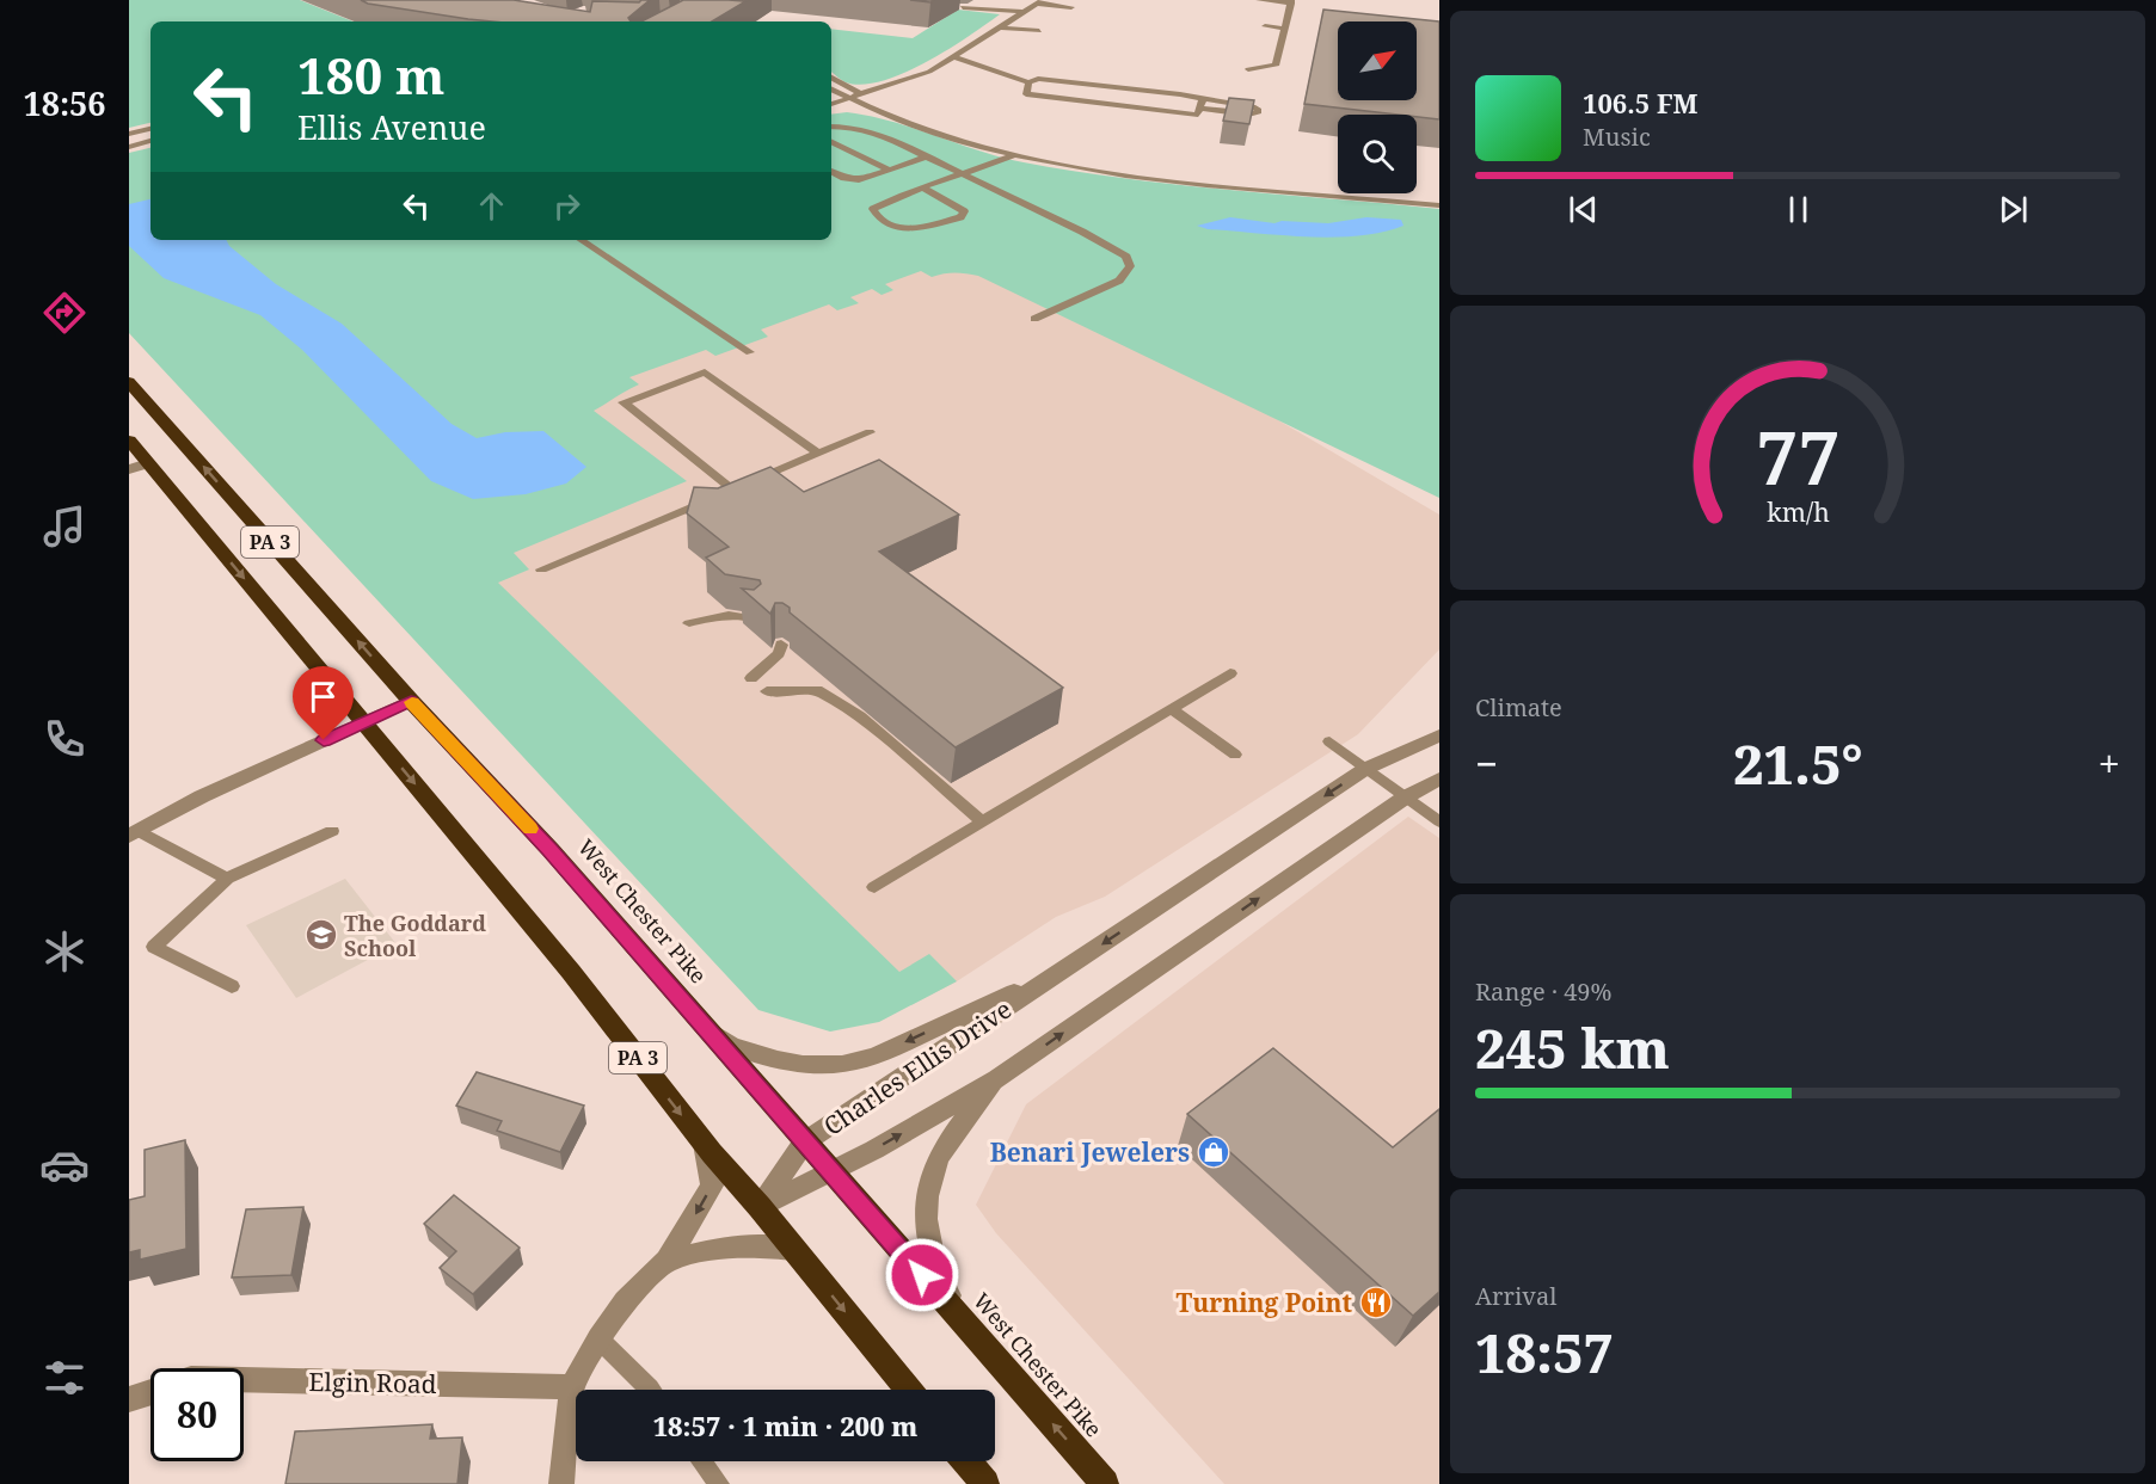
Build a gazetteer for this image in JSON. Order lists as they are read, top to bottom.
{
  "streets": {
    "highway": ["PA 3", "West Chester Pike"],
    "street": ["Charles Ellis Drive", "Elgin Road"]
  },
  "crossings": [
    ["PA 3", "Charles Ellis Drive"],
    ["West Chester Pike", "Charles Ellis Drive"]
  ],
  "places": {
    "school or university": ["The Goddard School"],
    "shop": ["Benari Jewelers"],
    "restaurant": ["Turning Point"]
  },
  "north": "top right",
  "page": {
    "tabs": "18:56",
    "turn": ["180 m", "Ellis Avenue"],
    "song": ["106.5 FM", "Music"],
    "tile": [
      "Climate",
      ["Range · 49%", "245 km"],
      ["Arrival", "18:57"]
    ],
    "heat": ["−", "21.5°", "+"],
    "limit": "80",
    "trip": "18:57 · 1 min · 200 m",
    "gauge": ["77", "km/h"]
  }
}
